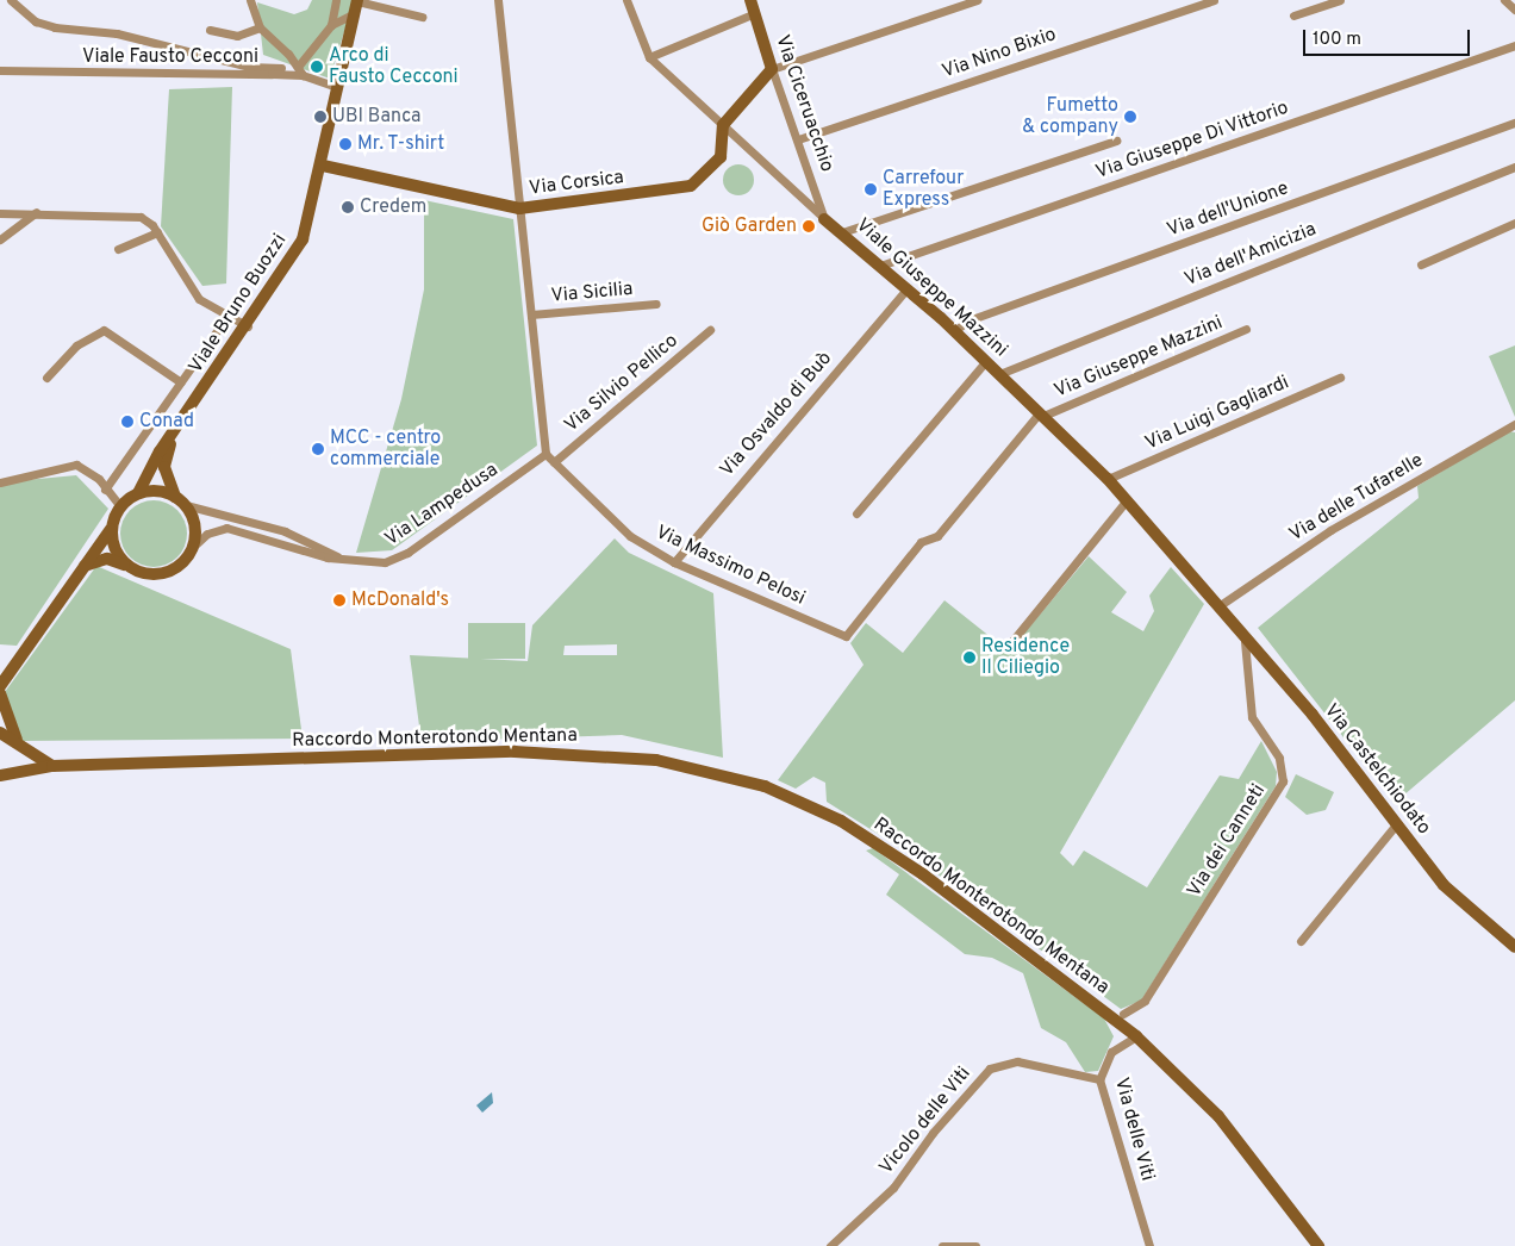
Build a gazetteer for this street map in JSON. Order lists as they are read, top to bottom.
{
  "streets": {
    "main road": [
      "Via Ciceruacchio",
      "Via Corsica",
      "Viale Giuseppe Mazzini",
      "Viale Bruno Buozzi",
      "Raccordo Monterotondo Mentana",
      "Via Castelchiodato"
    ],
    "street": [
      "Via Nino Bixio",
      "Viale Fausto Cecconi",
      "Via Giuseppe Di Vittorio",
      "Via dell'Unione",
      "Via dell'Amicizia",
      "Via Sicilia",
      "Via Giuseppe Mazzini",
      "Via Silvio Pellico",
      "Via Luigi Gagliardi",
      "Via Osvaldo di Buò",
      "Via delle Tufarelle",
      "Via Lampedusa",
      "Via Massimo Pelosi",
      "Via dei Canneti",
      "Vicolo delle Viti",
      "Via delle Viti"
    ]
  },
  "crossings": [
    ["Via Nino Bixio", "Via Ciceruacchio"],
    ["Viale Fausto Cecconi", "Viale Bruno Buozzi"],
    ["Via Ciceruacchio", "Viale Giuseppe Mazzini"],
    ["Via Giuseppe Di Vittorio", "Viale Giuseppe Mazzini"],
    ["Via Corsica", "Viale Giuseppe Mazzini"],
    ["Via Corsica", "Viale Bruno Buozzi"],
    ["Via dell'Unione", "Viale Giuseppe Mazzini"],
    ["Via dell'Amicizia", "Viale Giuseppe Mazzini"],
    ["Viale Giuseppe Mazzini", "Via Giuseppe Mazzini"],
    ["Viale Giuseppe Mazzini", "Via Luigi Gagliardi"],
    ["Viale Giuseppe Mazzini", "Via Osvaldo di Buò"],
    ["Viale Giuseppe Mazzini", "Via delle Tufarelle"],
    ["Viale Giuseppe Mazzini", "Via Massimo Pelosi"],
    ["Viale Giuseppe Mazzini", "Via Castelchiodato"],
    ["Viale Bruno Buozzi", "Via Lampedusa"],
    ["Via Giuseppe Mazzini", "Via Massimo Pelosi"],
    ["Via Silvio Pellico", "Via Massimo Pelosi"],
    ["Via Osvaldo di Buò", "Via Massimo Pelosi"],
    ["Via delle Tufarelle", "Via Castelchiodato"],
    ["Via Lampedusa", "Via Massimo Pelosi"],
    ["Raccordo Monterotondo Mentana", "Via delle Viti"],
    ["Via Castelchiodato", "Via dei Canneti"],
    ["Vicolo delle Viti", "Via delle Viti"]
  ],
  "places": [
    "Arco di Fausto Cecconi",
    "UBI Banca",
    "Fumetto & company",
    "Mr. T-shirt",
    "Carrefour Express",
    "Credem",
    "Giò Garden",
    "Conad",
    "MCC - centro commerciale",
    "McDonald's",
    "Residence Il Ciliegio"
  ],
  "scale_bar": "100 m"
}
